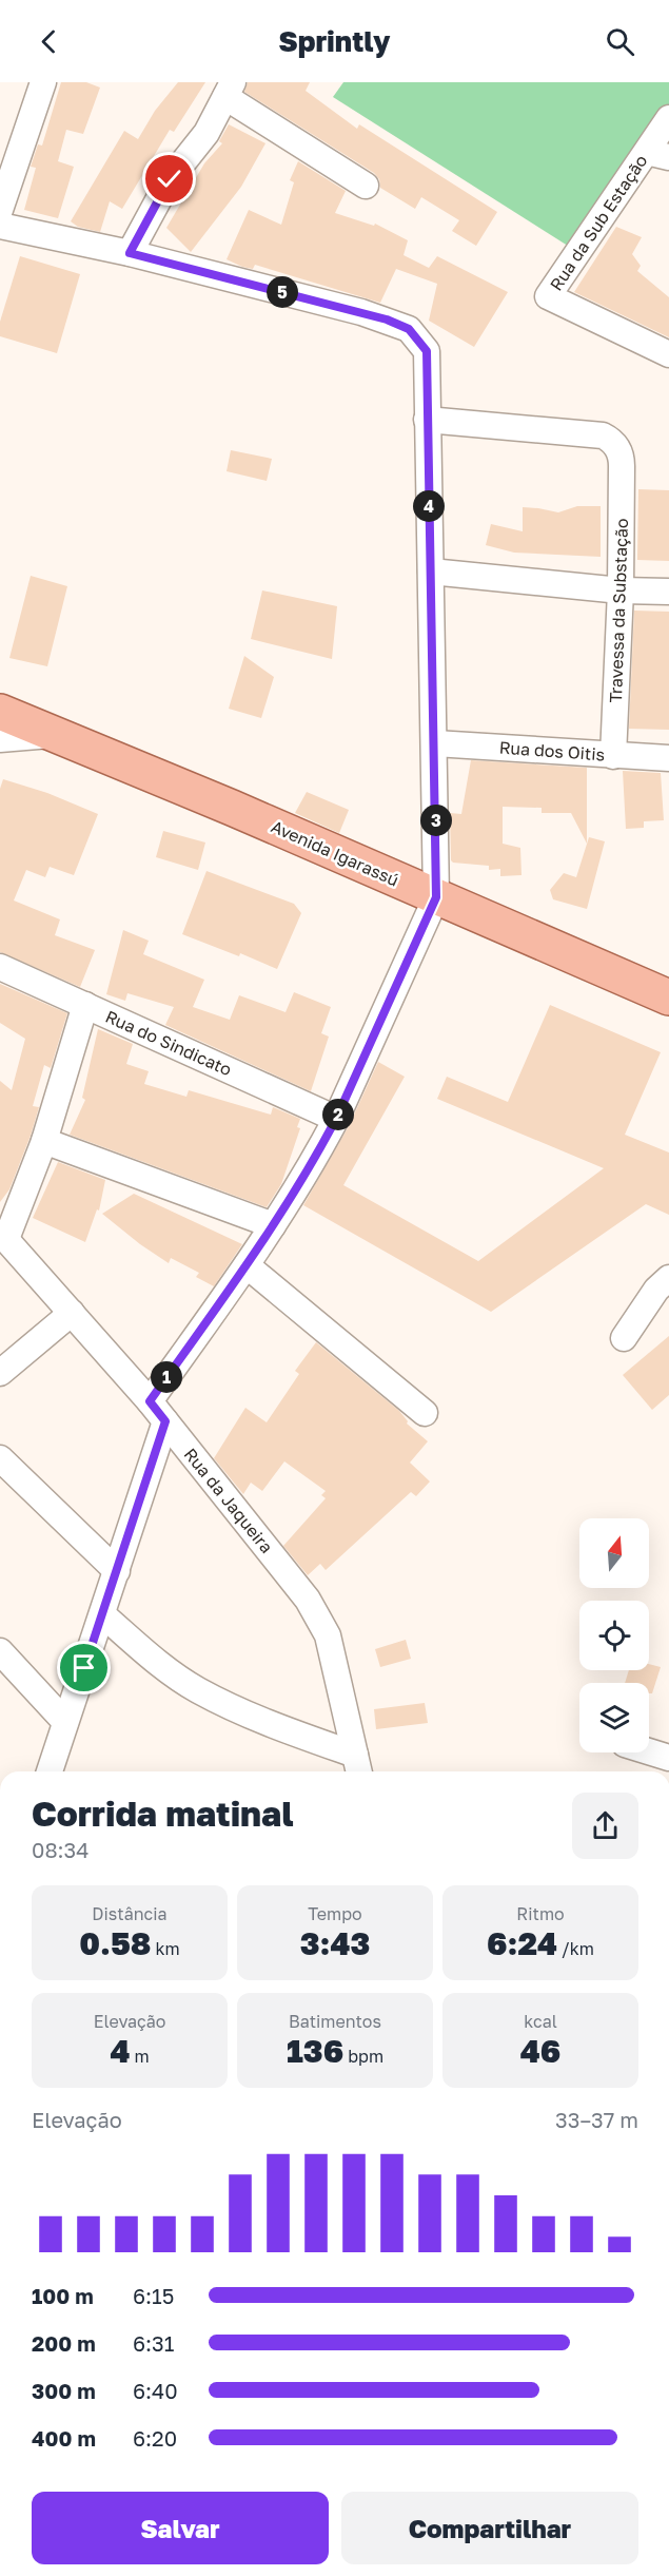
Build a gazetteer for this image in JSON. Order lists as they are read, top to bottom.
{
  "streets": {
    "main road": ["Avenida Igarassú"],
    "street": [
      "Rua da Sub Estação",
      "Travessa da Substação",
      "Rua dos Oitis",
      "Rua do Sindicato",
      "Rua da Jaqueira"
    ]
  },
  "crossings": [
    ["Travessa da Substação", "Rua dos Oitis"]
  ],
  "north": "top",
  "page": {
    "header": "Sprintly",
    "pins": [
      "5",
      "4",
      "3",
      "2",
      "1"
    ],
    "heading": ["Corrida matinal", "08:34"],
    "stats": [
      ["Distância", "0.58 km"],
      ["Tempo", "3:43"],
      ["Ritmo", "6:24 /km"],
      ["Elevação", "4 m"],
      ["Batimentos", "136 bpm"],
      ["kcal", "46"]
    ],
    "chart": ["Elevação", "33–37 m"],
    "list": [
      {
        "name": "100 m",
        "note": "6:15"
      },
      {
        "name": "200 m",
        "note": "6:31"
      },
      {
        "name": "300 m",
        "note": "6:40"
      },
      {
        "name": "400 m",
        "note": "6:20"
      }
    ],
    "buttons": ["Salvar", "Compartilhar"]
  }
}
